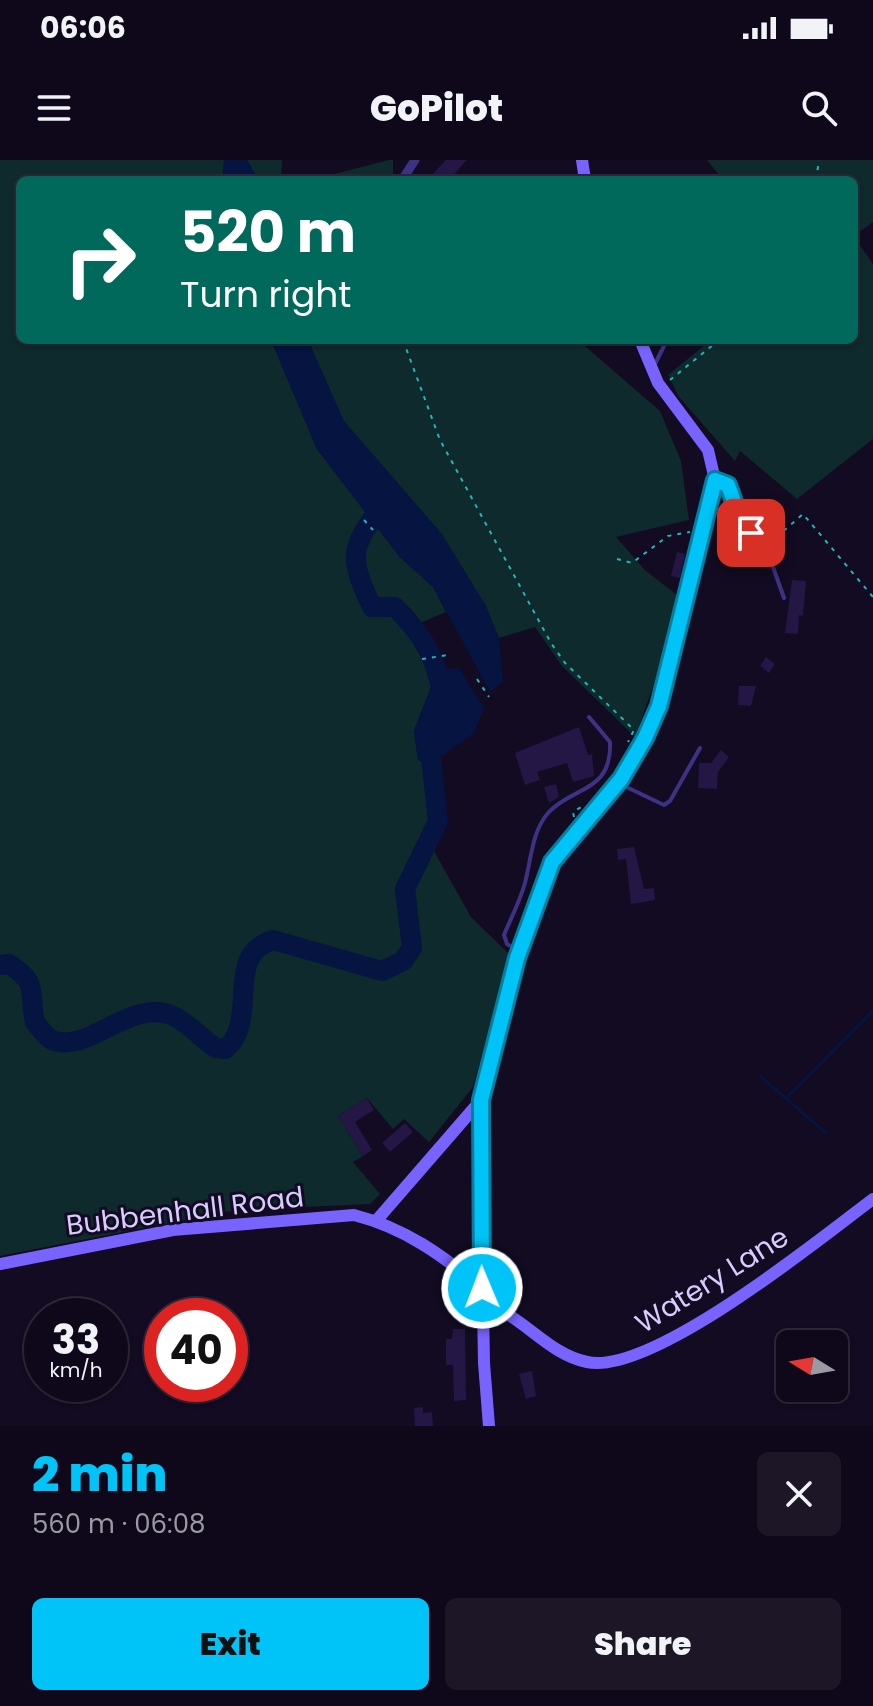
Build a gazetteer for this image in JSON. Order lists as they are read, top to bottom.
{
  "streets": {
    "street": ["Bubbenhall Road", "Watery Lane"]
  },
  "north": "left",
  "page": {
    "status": "06:06",
    "header": "GoPilot",
    "turn": ["520 m", "Turn right"],
    "speed": "33 km/h",
    "limit": "40",
    "heading": ["2 min", "560 m · 06:08"],
    "buttons": ["Exit", "Share"]
  }
}
